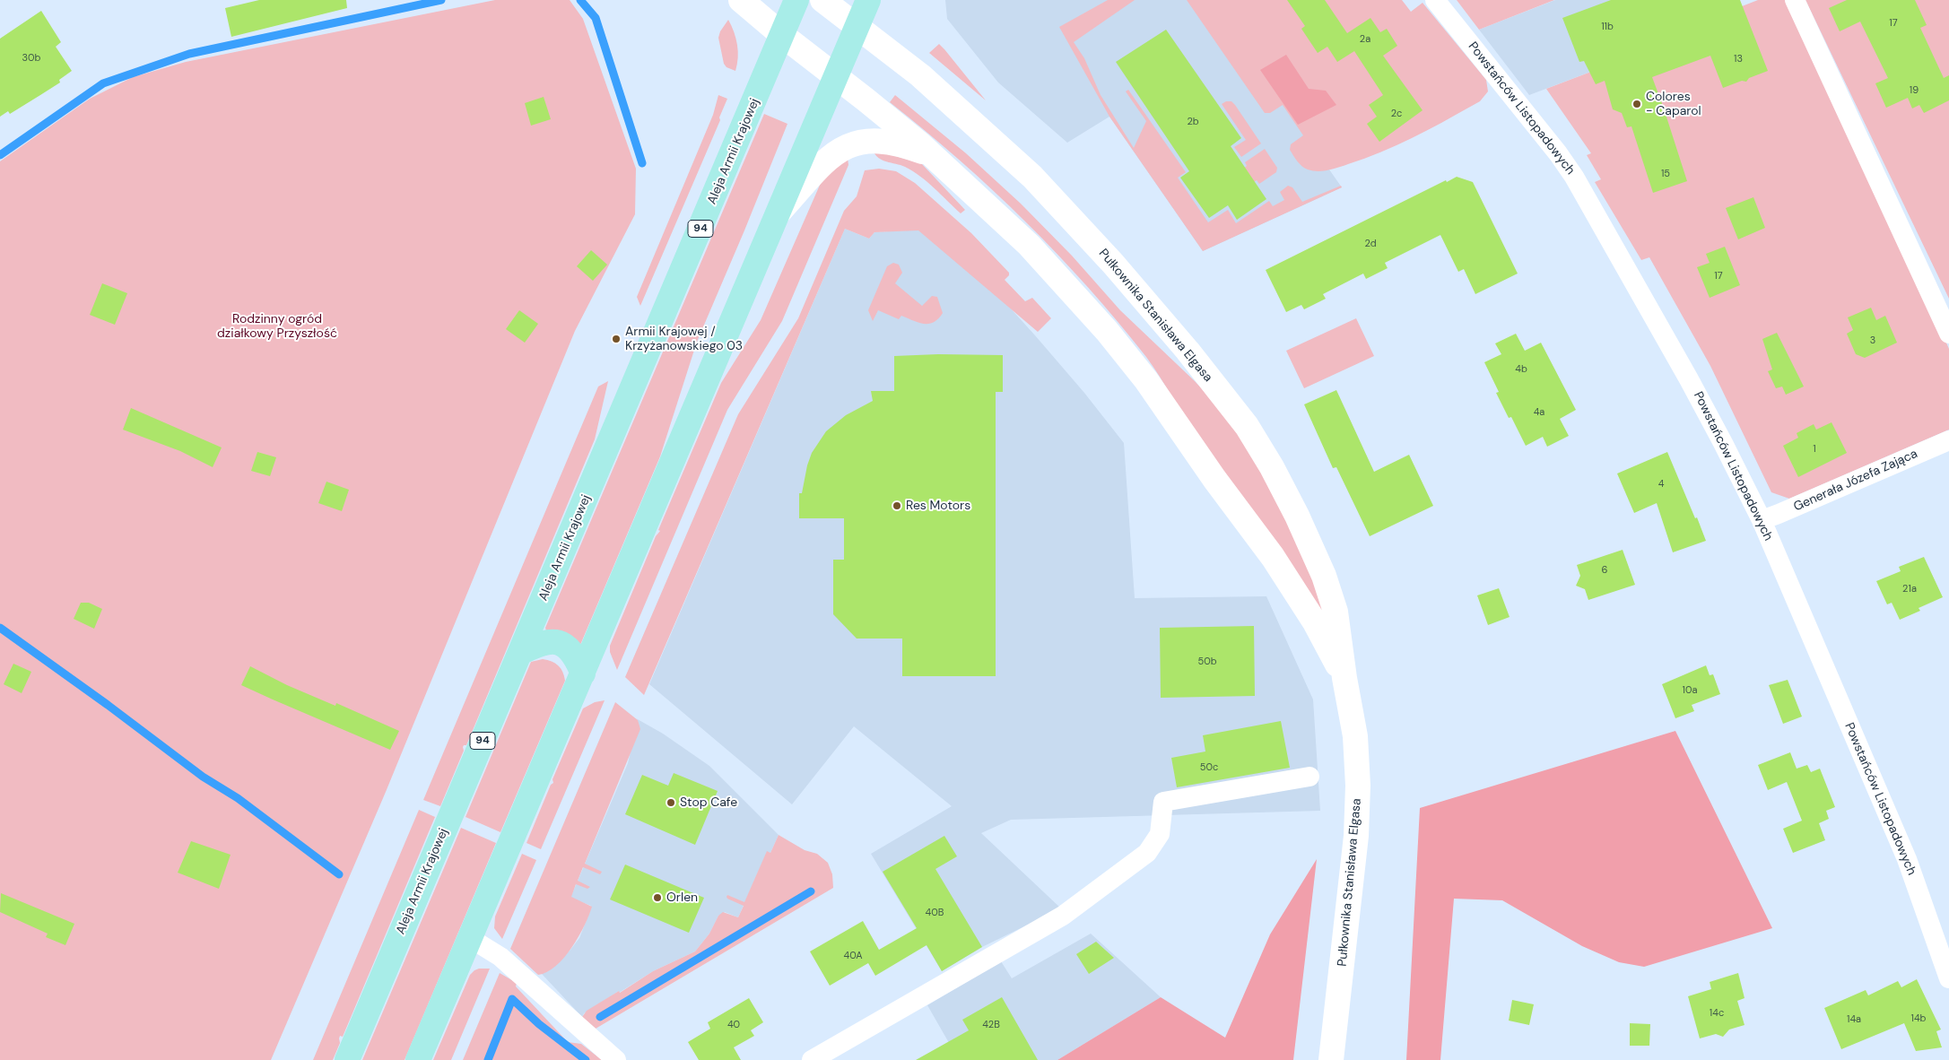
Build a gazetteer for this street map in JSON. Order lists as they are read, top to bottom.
{
  "streets": {
    "main road": ["Aleja Armii Krajowej", "94"],
    "street": ["Powstańców Listopadowych", "Pułkownika Stanisława Elgasa", "Generała Józefa Zająca"]
  },
  "crossings": [
    ["Powstańców Listopadowych", "Generała Józefa Zająca"]
  ],
  "parks": ["Rodzinny ogród działkowy Przyszłość"],
  "places": [
    "Colores - Caparol",
    "Armii Krajowej / Krzyżanowskiego 03",
    "Res Motors",
    "Stop Cafe",
    "Orlen"
  ],
  "house_numbers": [
    "17",
    "11b",
    "2a",
    "30b",
    "13",
    "19",
    "2c",
    "2b",
    "15",
    "2d",
    "17",
    "3",
    "4b",
    "4a",
    "1",
    "4",
    "6",
    "21a",
    "50b",
    "10a",
    "50c",
    "40B",
    "40A",
    "14c",
    "14b",
    "14a",
    "40",
    "42B"
  ]
}
